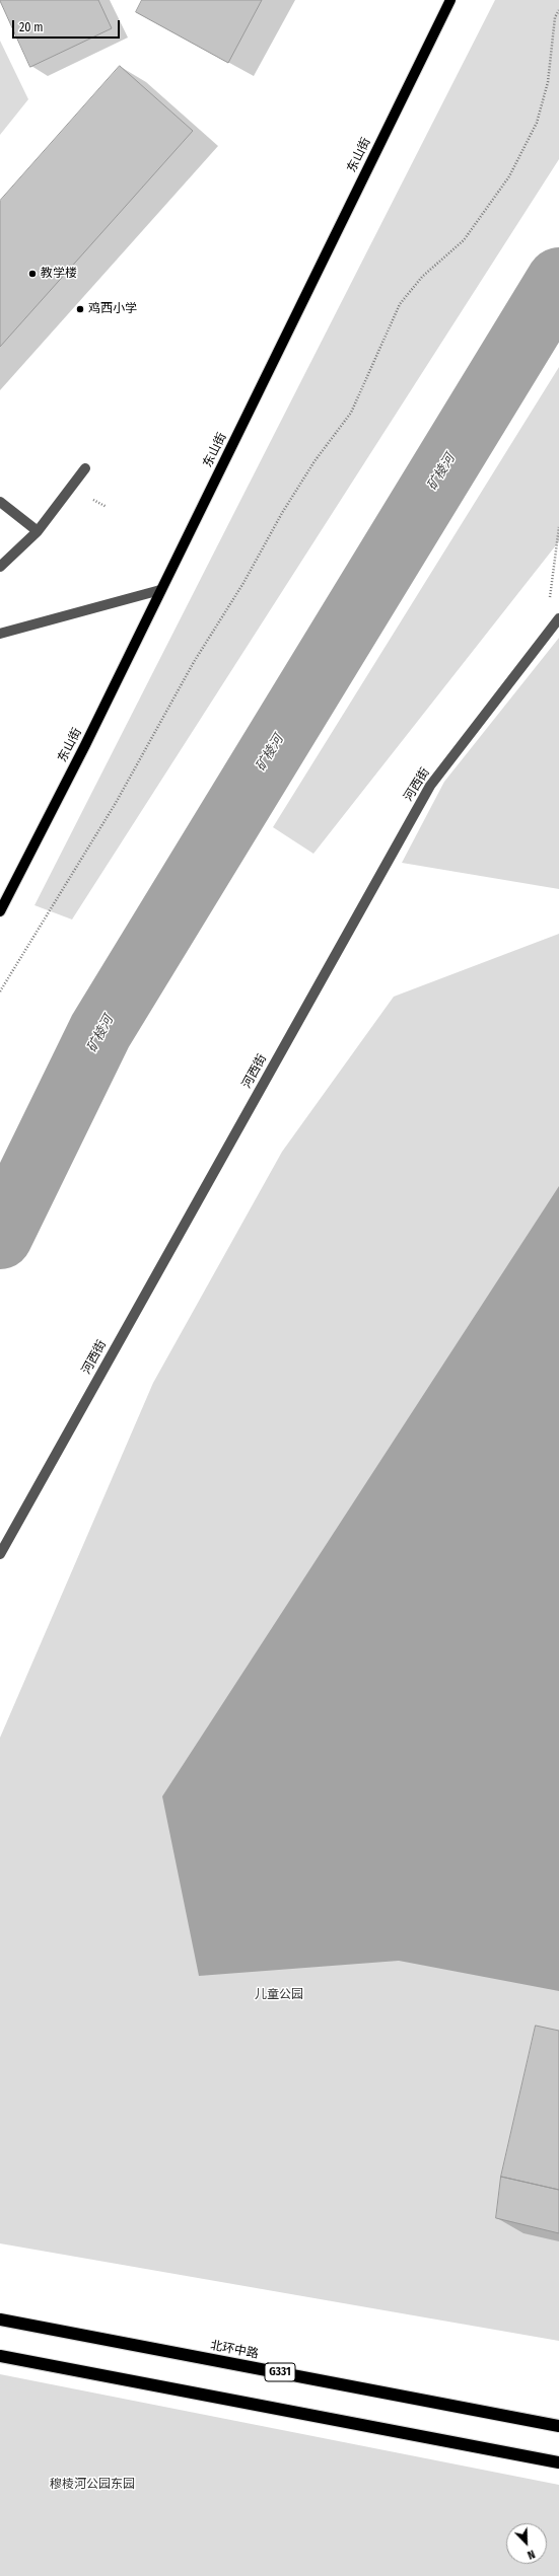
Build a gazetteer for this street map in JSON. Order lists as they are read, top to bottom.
{
  "streets": {
    "highway": ["北环中路", "G331"],
    "main road": ["东山街"],
    "street": ["河西街"]
  },
  "water": ["矿棱河"],
  "parks": ["儿童公园", "穆棱河公园东园"],
  "places": ["教学楼", "鸡西小学"],
  "scale_bar": "20 m",
  "north": "bottom right"
}
